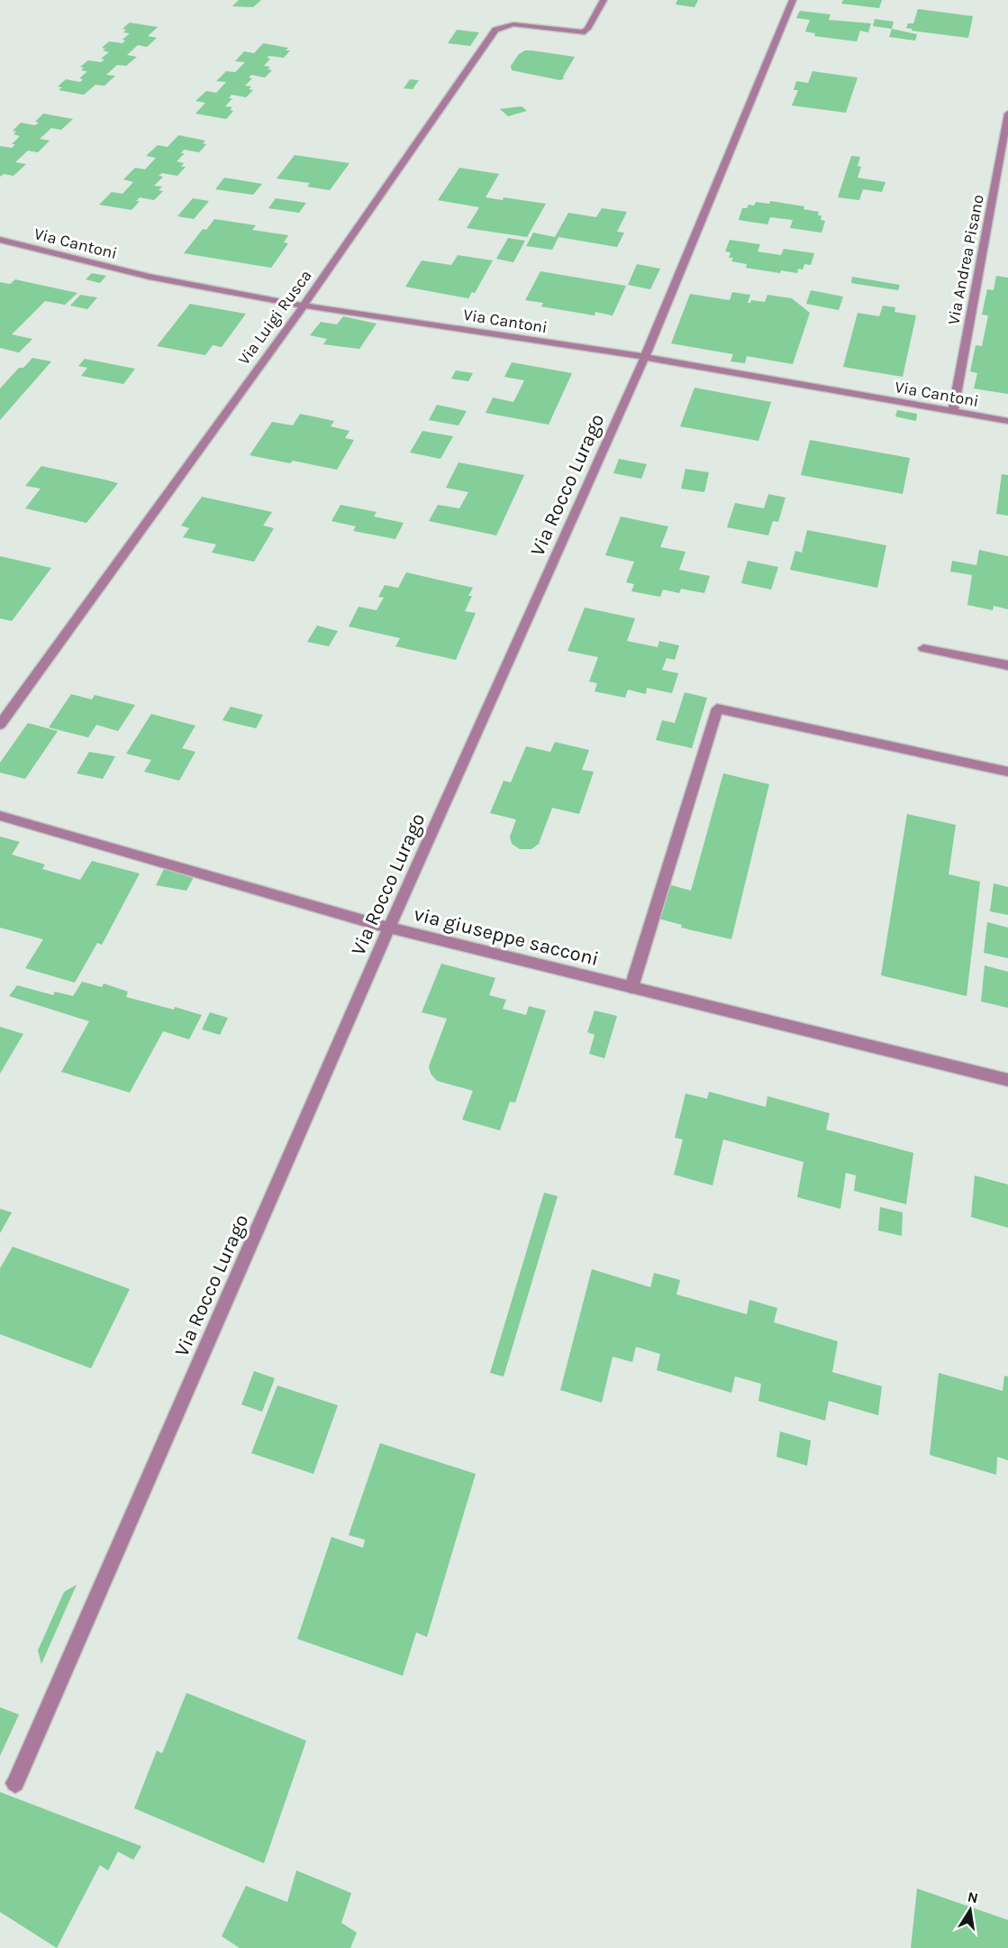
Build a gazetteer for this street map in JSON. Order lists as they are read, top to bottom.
{
  "streets": {
    "street": [
      "Via Cantoni",
      "Via Andrea Pisano",
      "Via Luigi Rusca",
      "Via Rocco Lurago",
      "via giuseppe sacconi"
    ]
  },
  "crossings": [
    ["Via Cantoni", "Via Andrea Pisano"],
    ["Via Cantoni", "Via Luigi Rusca"],
    ["Via Cantoni", "Via Rocco Lurago"],
    ["Via Rocco Lurago", "via giuseppe sacconi"]
  ],
  "north": "top"
}
